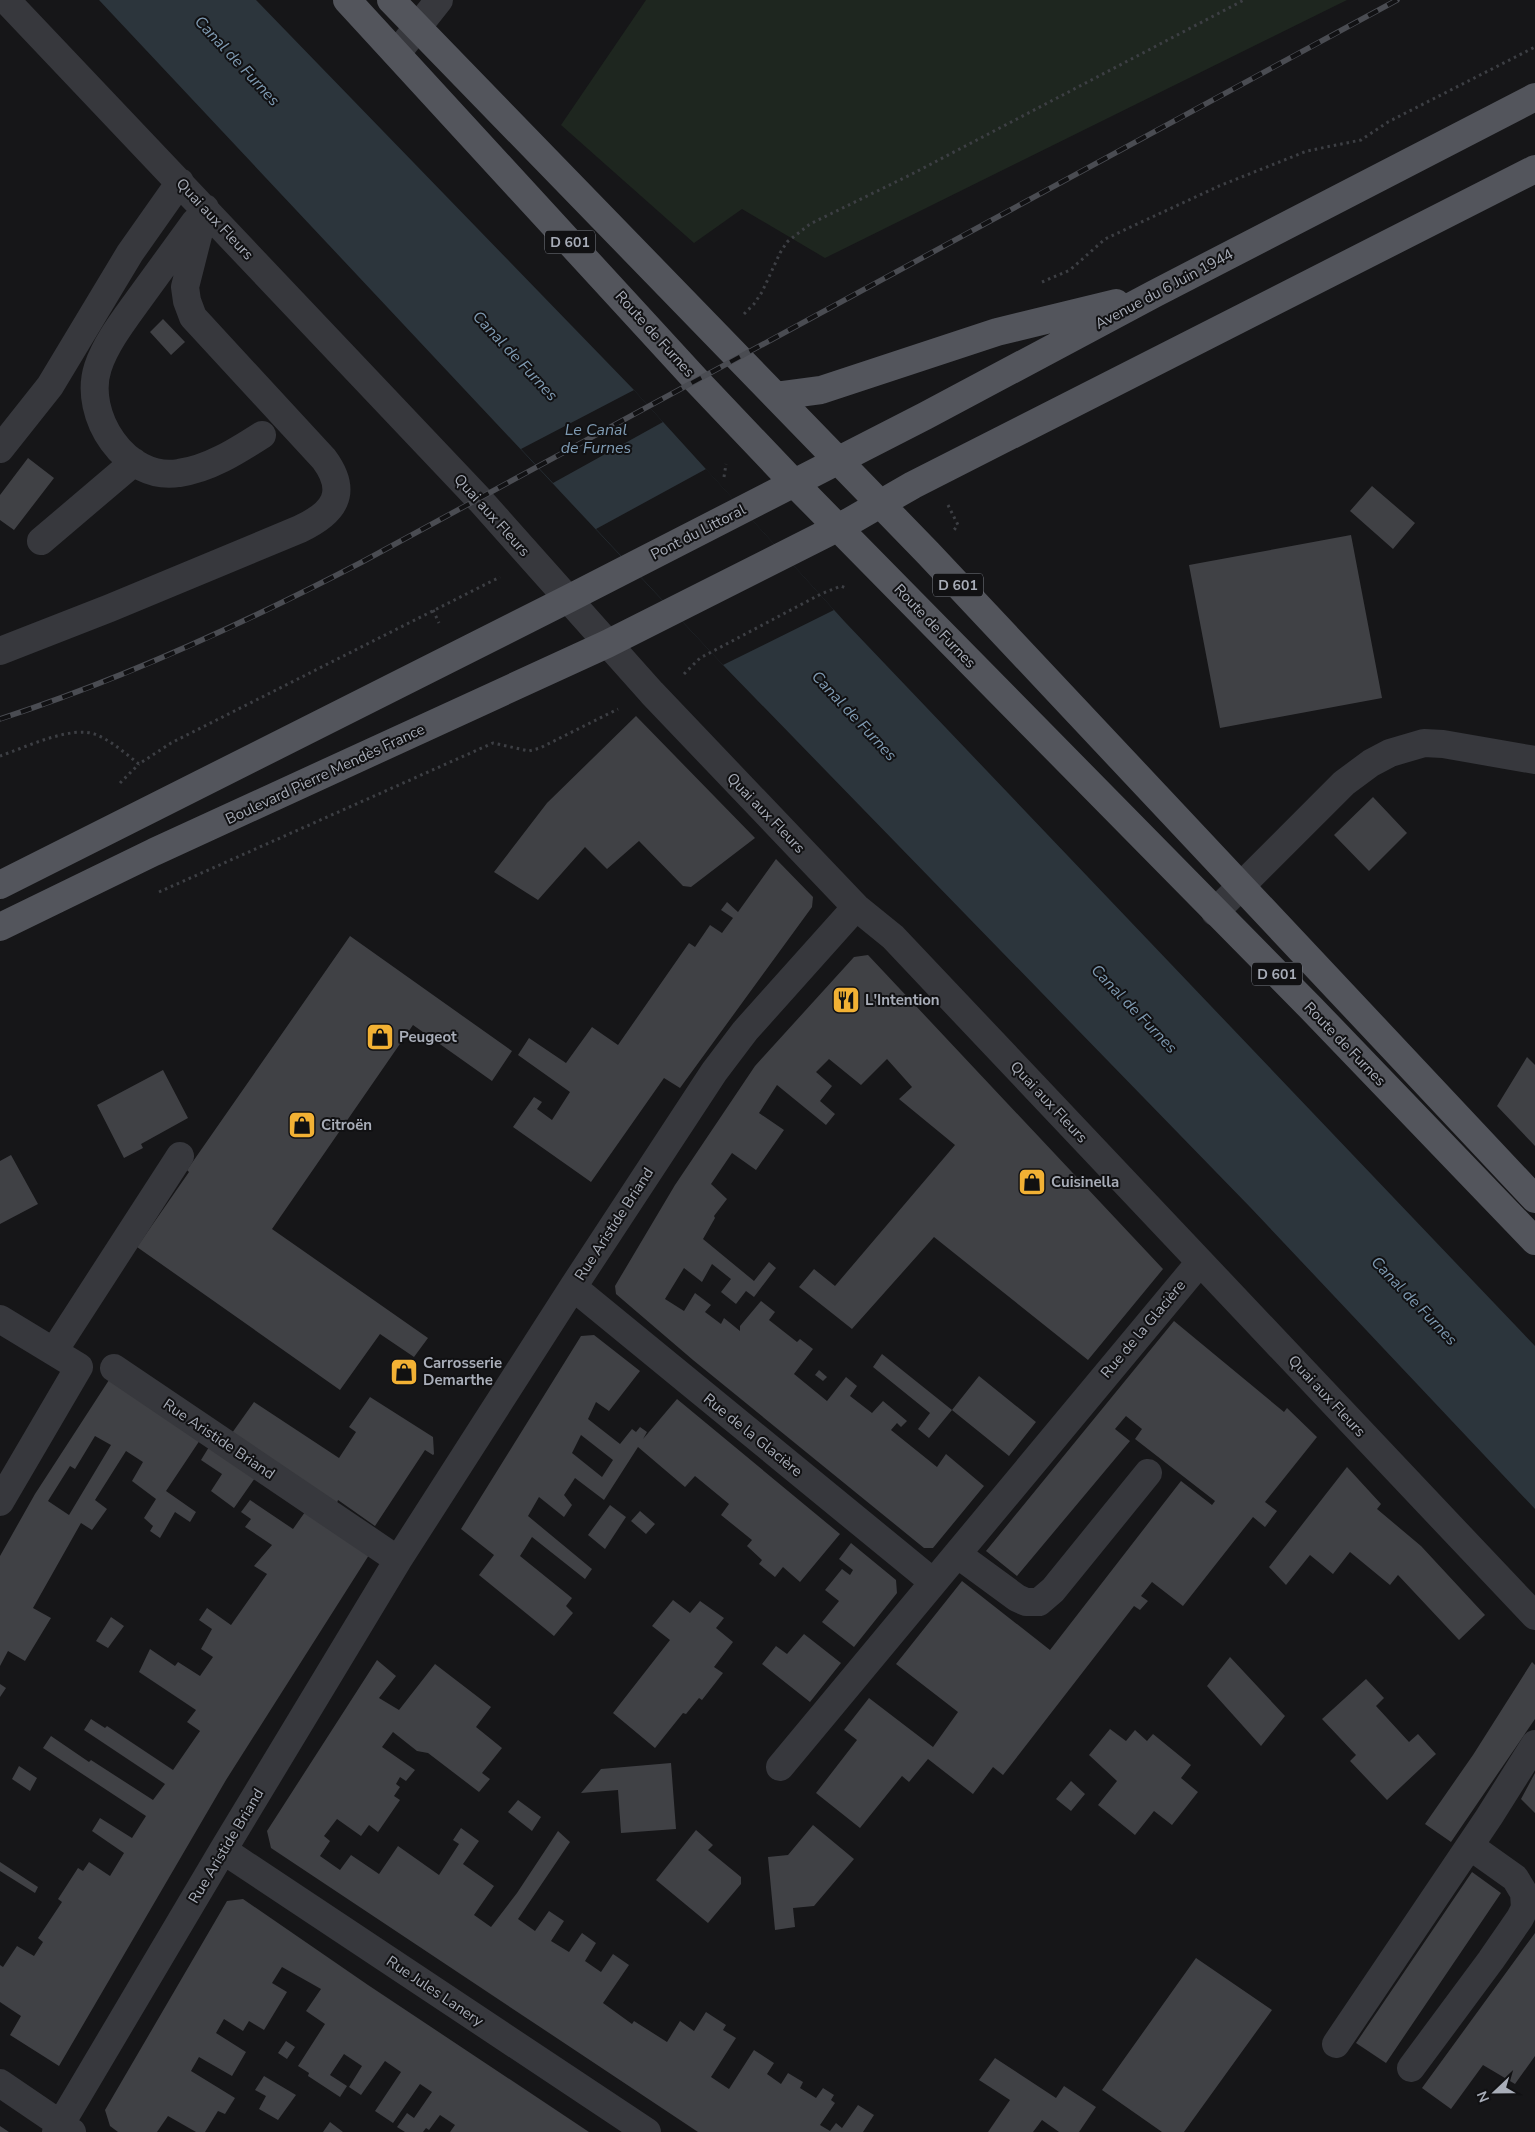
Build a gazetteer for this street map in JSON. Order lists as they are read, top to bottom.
{
  "streets": {
    "main road": [
      "D 601",
      "Avenue du 6 Juin 1944",
      "Route de Furnes",
      "Pont du Littoral",
      "Boulevard Pierre Mendès France"
    ],
    "street": [
      "Quai aux Fleurs",
      "Rue Aristide Briand",
      "Rue de la Glacière",
      "Rue Jules Lanery"
    ]
  },
  "crossings": [
    ["Quai aux Fleurs", "Pont du Littoral"],
    ["Quai aux Fleurs", "Boulevard Pierre Mendès France"],
    ["Quai aux Fleurs", "Rue Aristide Briand"],
    ["Quai aux Fleurs", "Rue de la Glacière"],
    ["Avenue du 6 Juin 1944", "Route de Furnes"],
    ["Avenue du 6 Juin 1944", "Pont du Littoral"],
    ["Route de Furnes", "Pont du Littoral"],
    ["Route de Furnes", "Boulevard Pierre Mendès France"],
    ["Rue Aristide Briand", "Rue de la Glacière"],
    ["Rue Aristide Briand", "Rue Jules Lanery"]
  ],
  "water": ["Canal de Furnes", "Le Canal de Furnes"],
  "places": {
    "restaurant": ["L'Intention"],
    "shop": [
      "Peugeot",
      "Citroën",
      "Cuisinella",
      "Carrosserie Demarthe"
    ]
  },
  "north": "left"
}
